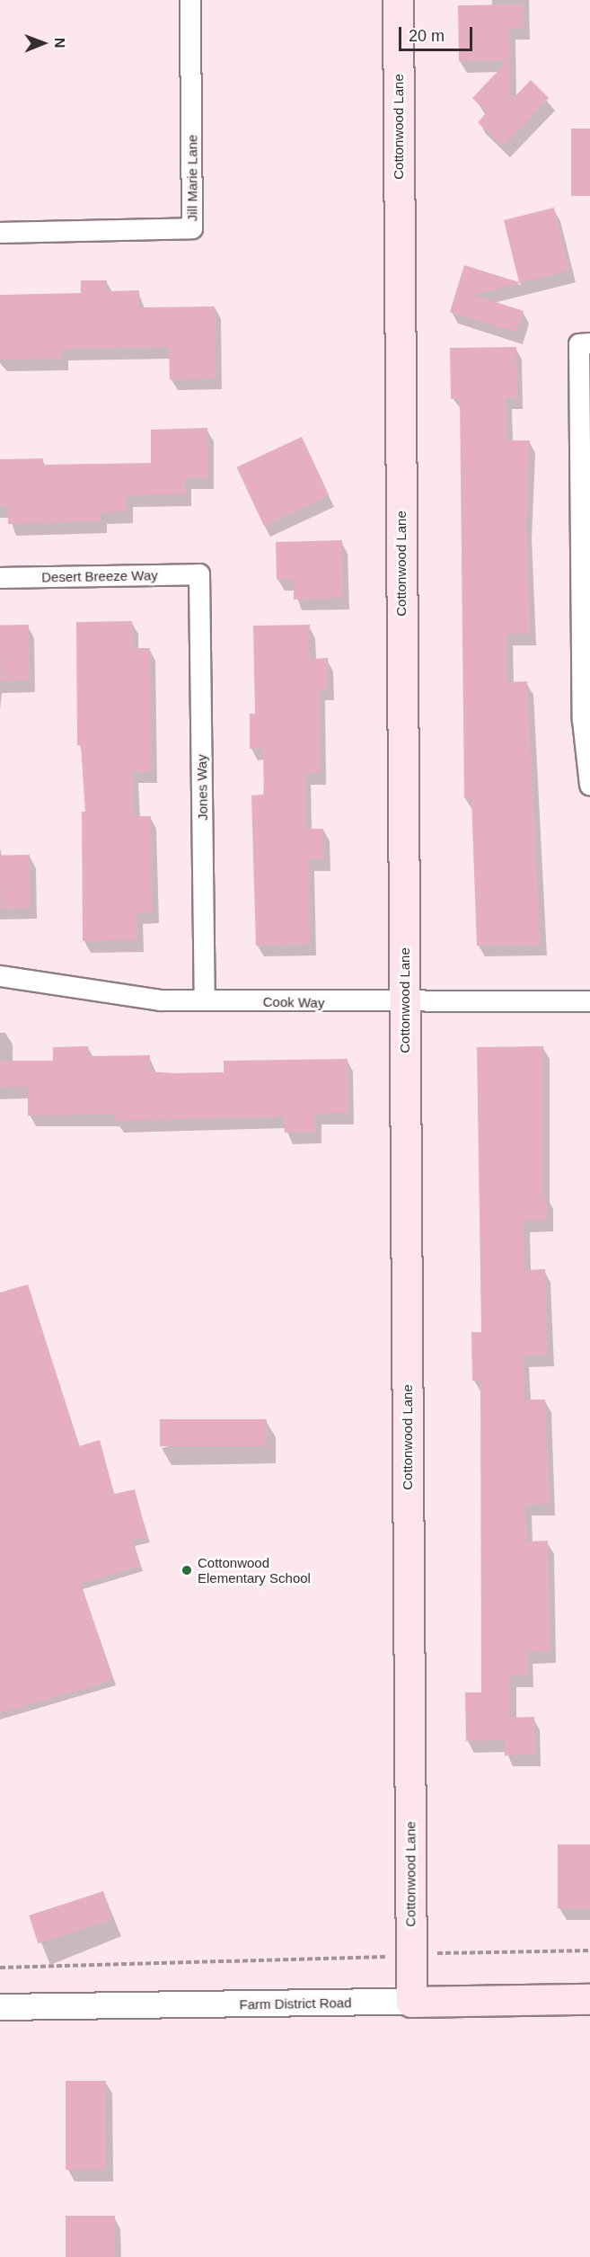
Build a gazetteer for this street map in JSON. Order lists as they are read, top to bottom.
{
  "streets": {
    "main road": ["Cottonwood Lane", "Farm District Road"],
    "street": [
      "Jill Marie Lane",
      "Desert Breeze Way",
      "Jones Way",
      "Cook Way"
    ]
  },
  "crossings": [
    ["Cottonwood Lane", "Cook Way"],
    ["Cottonwood Lane", "Farm District Road"],
    ["Desert Breeze Way", "Jones Way"],
    ["Jones Way", "Cook Way"]
  ],
  "places": ["Cottonwood Elementary School"],
  "scale_bar": "20 m",
  "north": "right"
}
